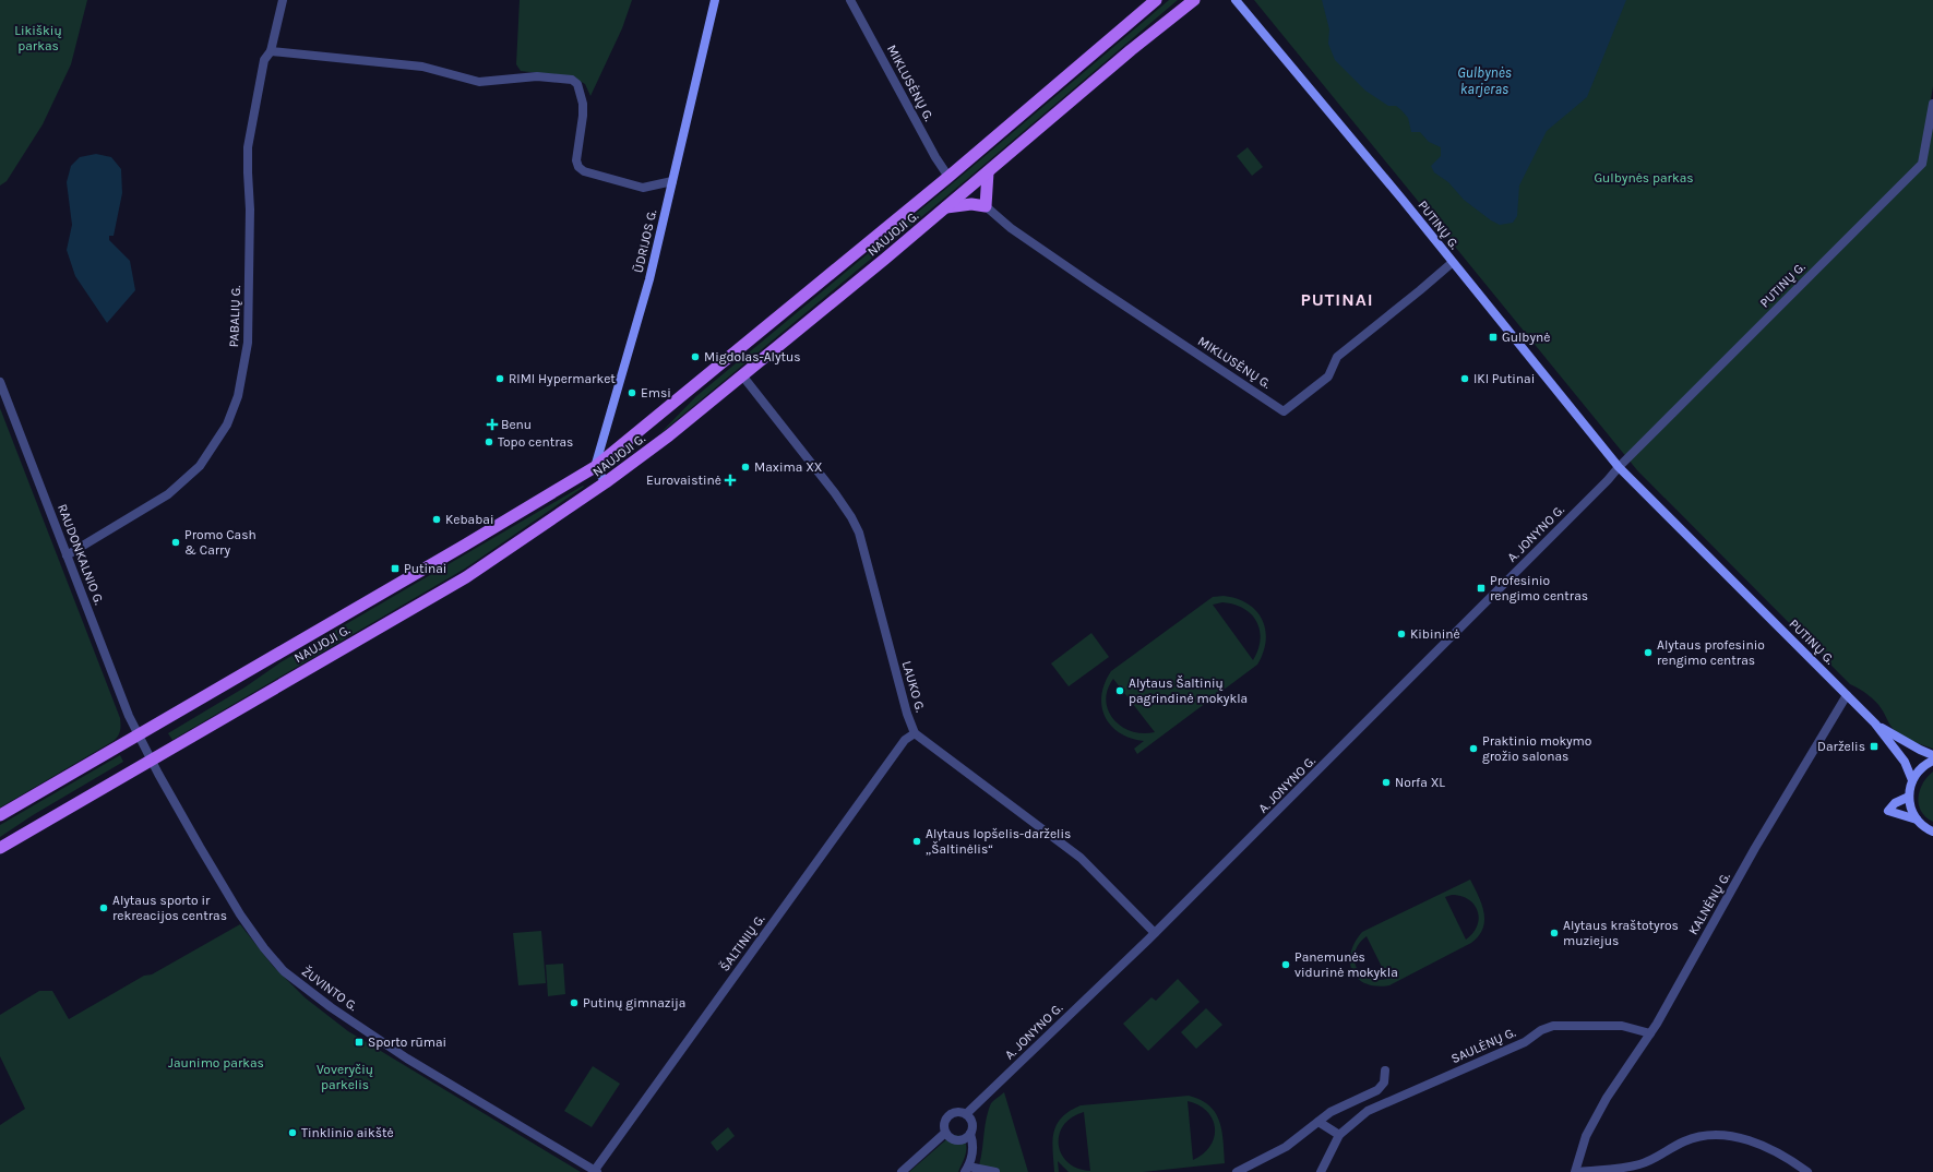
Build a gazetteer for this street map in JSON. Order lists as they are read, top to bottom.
{
  "streets": {
    "main road": ["PUTINŲ G.", "NAUJOJI G.", "ŪDRIJOS G."],
    "street": [
      "MIKLUSĖNŲ G.",
      "PABALIŲ G.",
      "A. JONYNO G.",
      "RAUDONKALNIO G.",
      "LAUKO G.",
      "KALNĖNŲ G.",
      "ŠALTINIŲ G.",
      "ŽUVINTO G.",
      "SAULĖNŲ G."
    ]
  },
  "crossings": [
    ["MIKLUSĖNŲ G.", "PUTINŲ G."],
    ["MIKLUSĖNŲ G.", "NAUJOJI G."],
    ["PUTINŲ G.", "A. JONYNO G."],
    ["PUTINŲ G.", "KALNĖNŲ G."],
    ["NAUJOJI G.", "ŪDRIJOS G."],
    ["NAUJOJI G.", "RAUDONKALNIO G."],
    ["NAUJOJI G.", "LAUKO G."],
    ["NAUJOJI G.", "ŽUVINTO G."],
    ["PABALIŲ G.", "RAUDONKALNIO G."],
    ["A. JONYNO G.", "LAUKO G."],
    ["RAUDONKALNIO G.", "ŽUVINTO G."],
    ["LAUKO G.", "ŠALTINIŲ G."],
    ["KALNĖNŲ G.", "SAULĖNŲ G."],
    ["ŠALTINIŲ G.", "ŽUVINTO G."]
  ],
  "districts": ["PUTINAI"],
  "water": ["Gulbynės karjeras"],
  "parks": [
    "Likiškių parkas",
    "Gulbynės parkas",
    "Jaunimo parkas",
    "Voveryčių parkelis"
  ],
  "places": {
    "transit": [
      "Gulbynė",
      "Putinai",
      "Profesinio rengimo centras",
      "Darželis",
      "Sporto rūmai"
    ],
    "other": [
      "Migdolas-Alytus",
      "RIMI Hypermarket",
      "IKI Putinai",
      "Emsi",
      "Topo centras",
      "Maxima XX",
      "Kebabai",
      "Promo Cash & Carry",
      "Kibininė",
      "Alytaus profesinio rengimo centras",
      "Alytaus Šaltinių pagrindinė mokykla",
      "Praktinio mokymo grožio salonas",
      "Norfa XL",
      "Alytaus lopšelis-darželis „Šaltinėlis“",
      "Alytaus sporto ir rekreacijos centras",
      "Alytaus kraštotyros muziejus",
      "Panemunės vidurinė mokykla",
      "Putinų gimnazija",
      "Tinklinio aikštė"
    ],
    "health": ["Benu", "Eurovaistinė"]
  }
}
